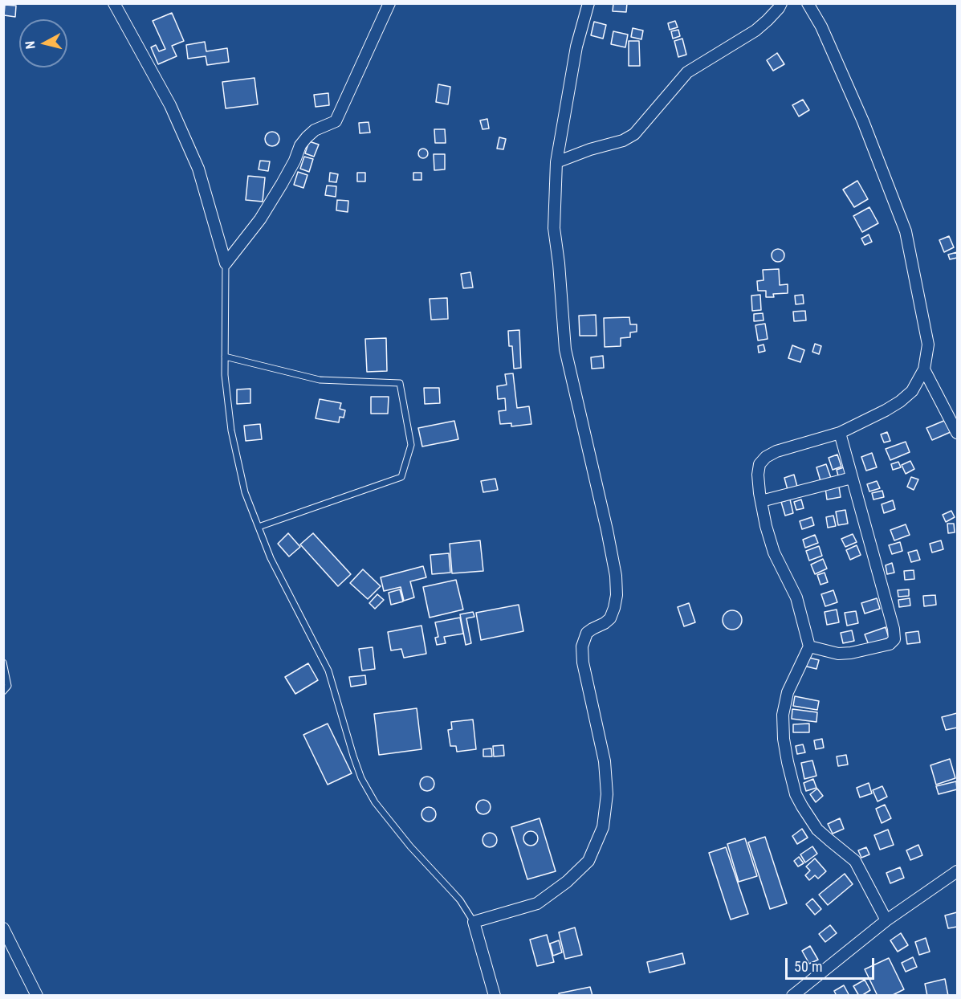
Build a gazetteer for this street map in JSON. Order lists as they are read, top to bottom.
{
  "scale_bar": "50 m",
  "north": "left"
}
